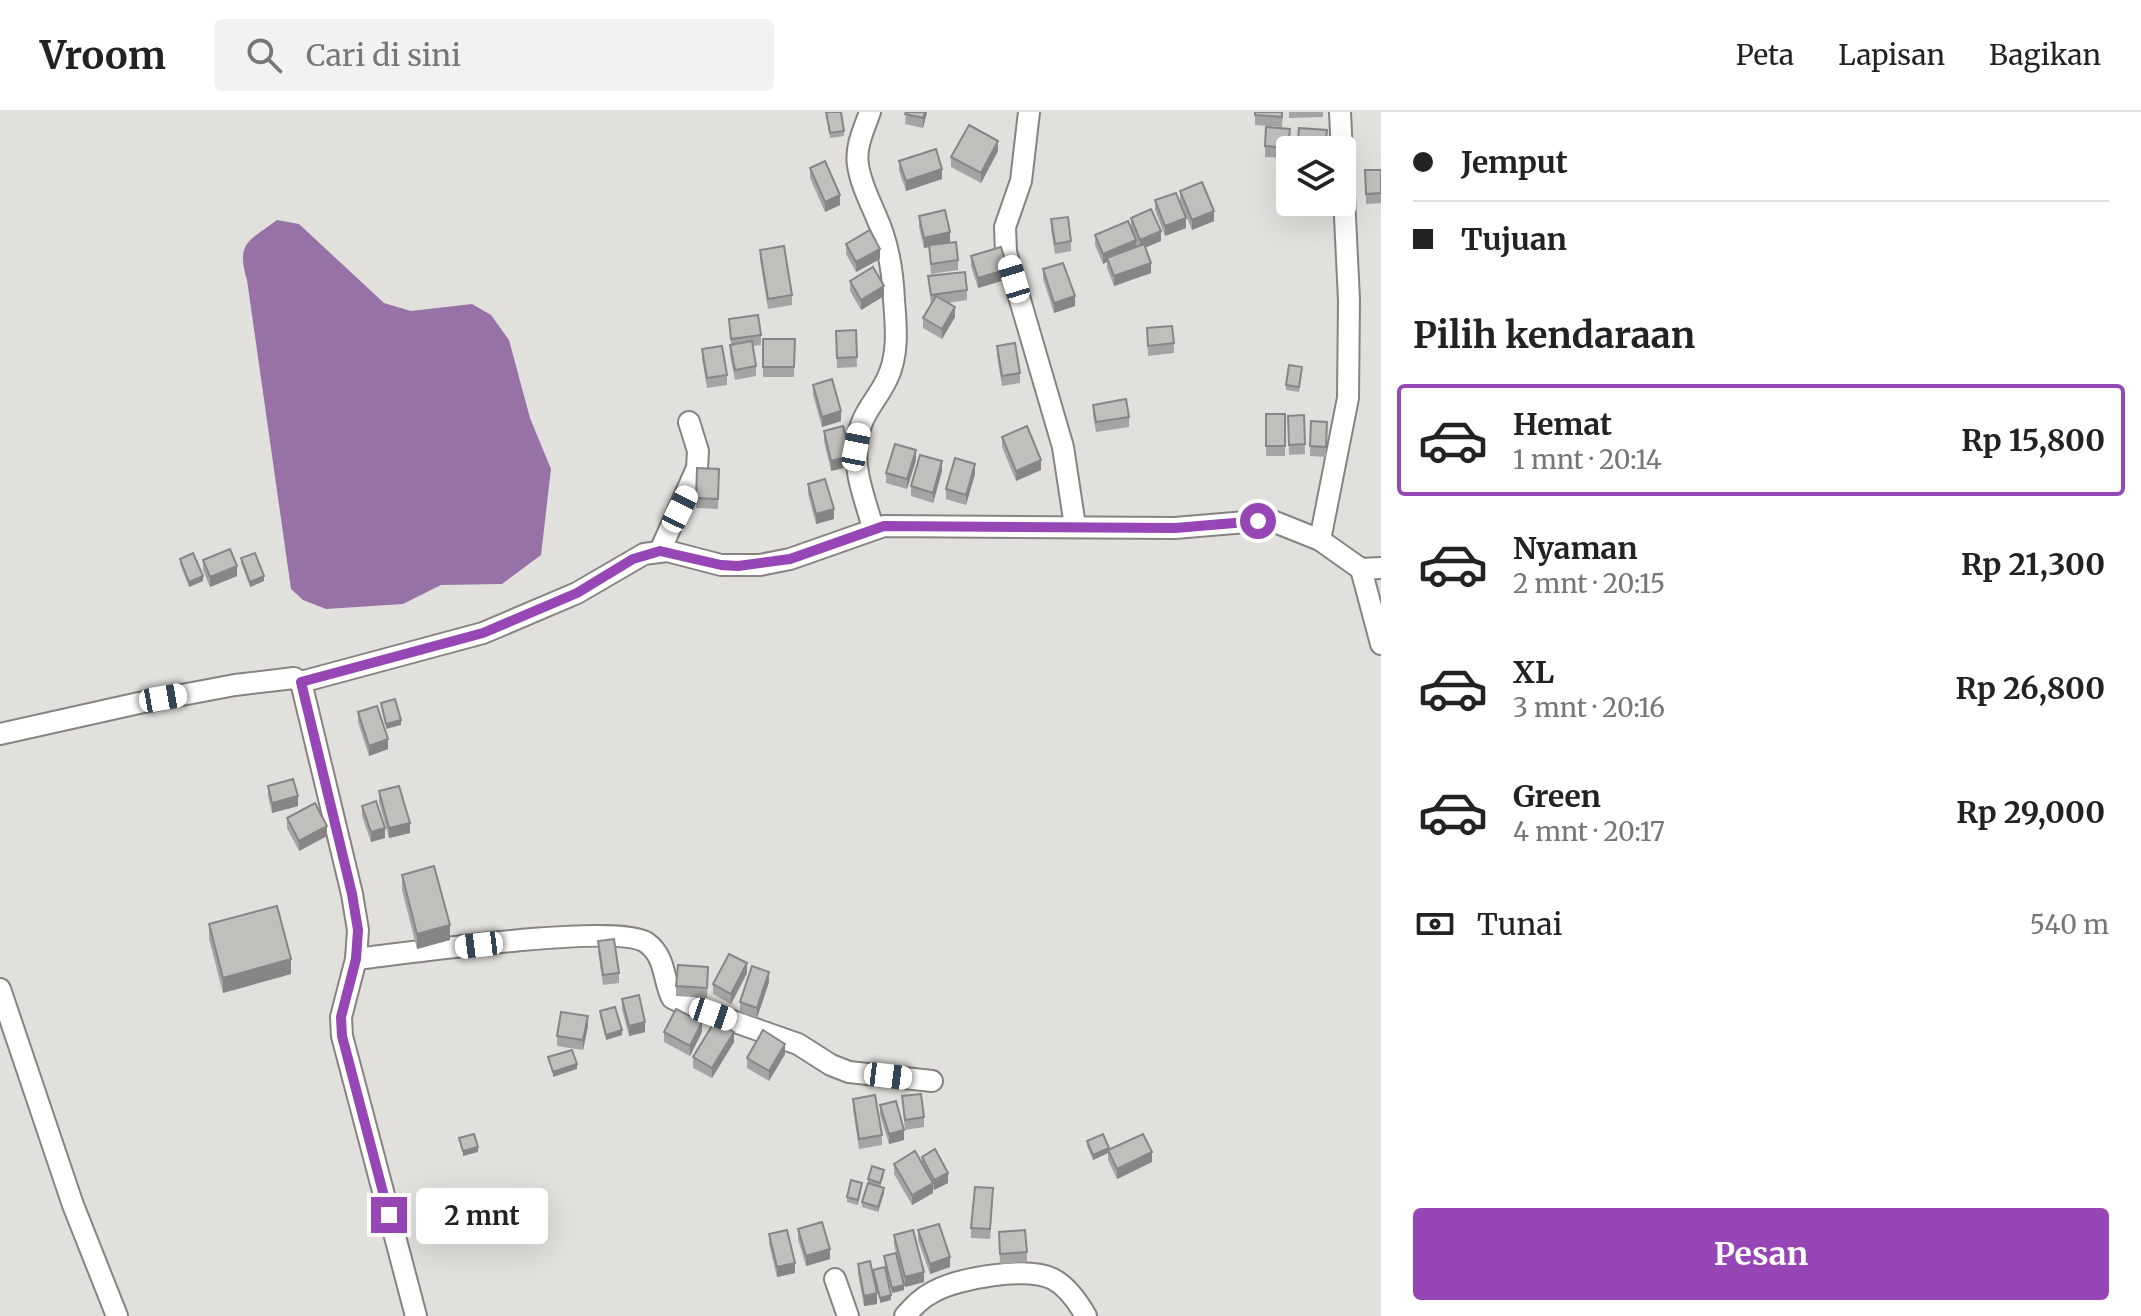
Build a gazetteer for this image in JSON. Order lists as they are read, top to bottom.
{
  "page": {
    "header": "Vroom",
    "search": "Cari di sini",
    "nav": ["Peta", "Lapisan", "Bagikan"],
    "banner": ["Jemput", "Tujuan"],
    "heading": "Pilih kendaraan",
    "list": [
      {
        "name": "Hemat",
        "note": "1 mnt · 20:14",
        "value": "Rp 15,800"
      },
      {
        "name": "Nyaman",
        "note": "2 mnt · 20:15",
        "value": "Rp 21,300"
      },
      {
        "name": "XL",
        "note": "3 mnt · 20:16",
        "value": "Rp 26,800"
      },
      {
        "name": "Green",
        "note": "4 mnt · 20:17",
        "value": "Rp 29,000"
      }
    ],
    "pay": ["Tunai", "540 m"],
    "bubble": "2 mnt",
    "buttons": "Pesan"
  }
}
